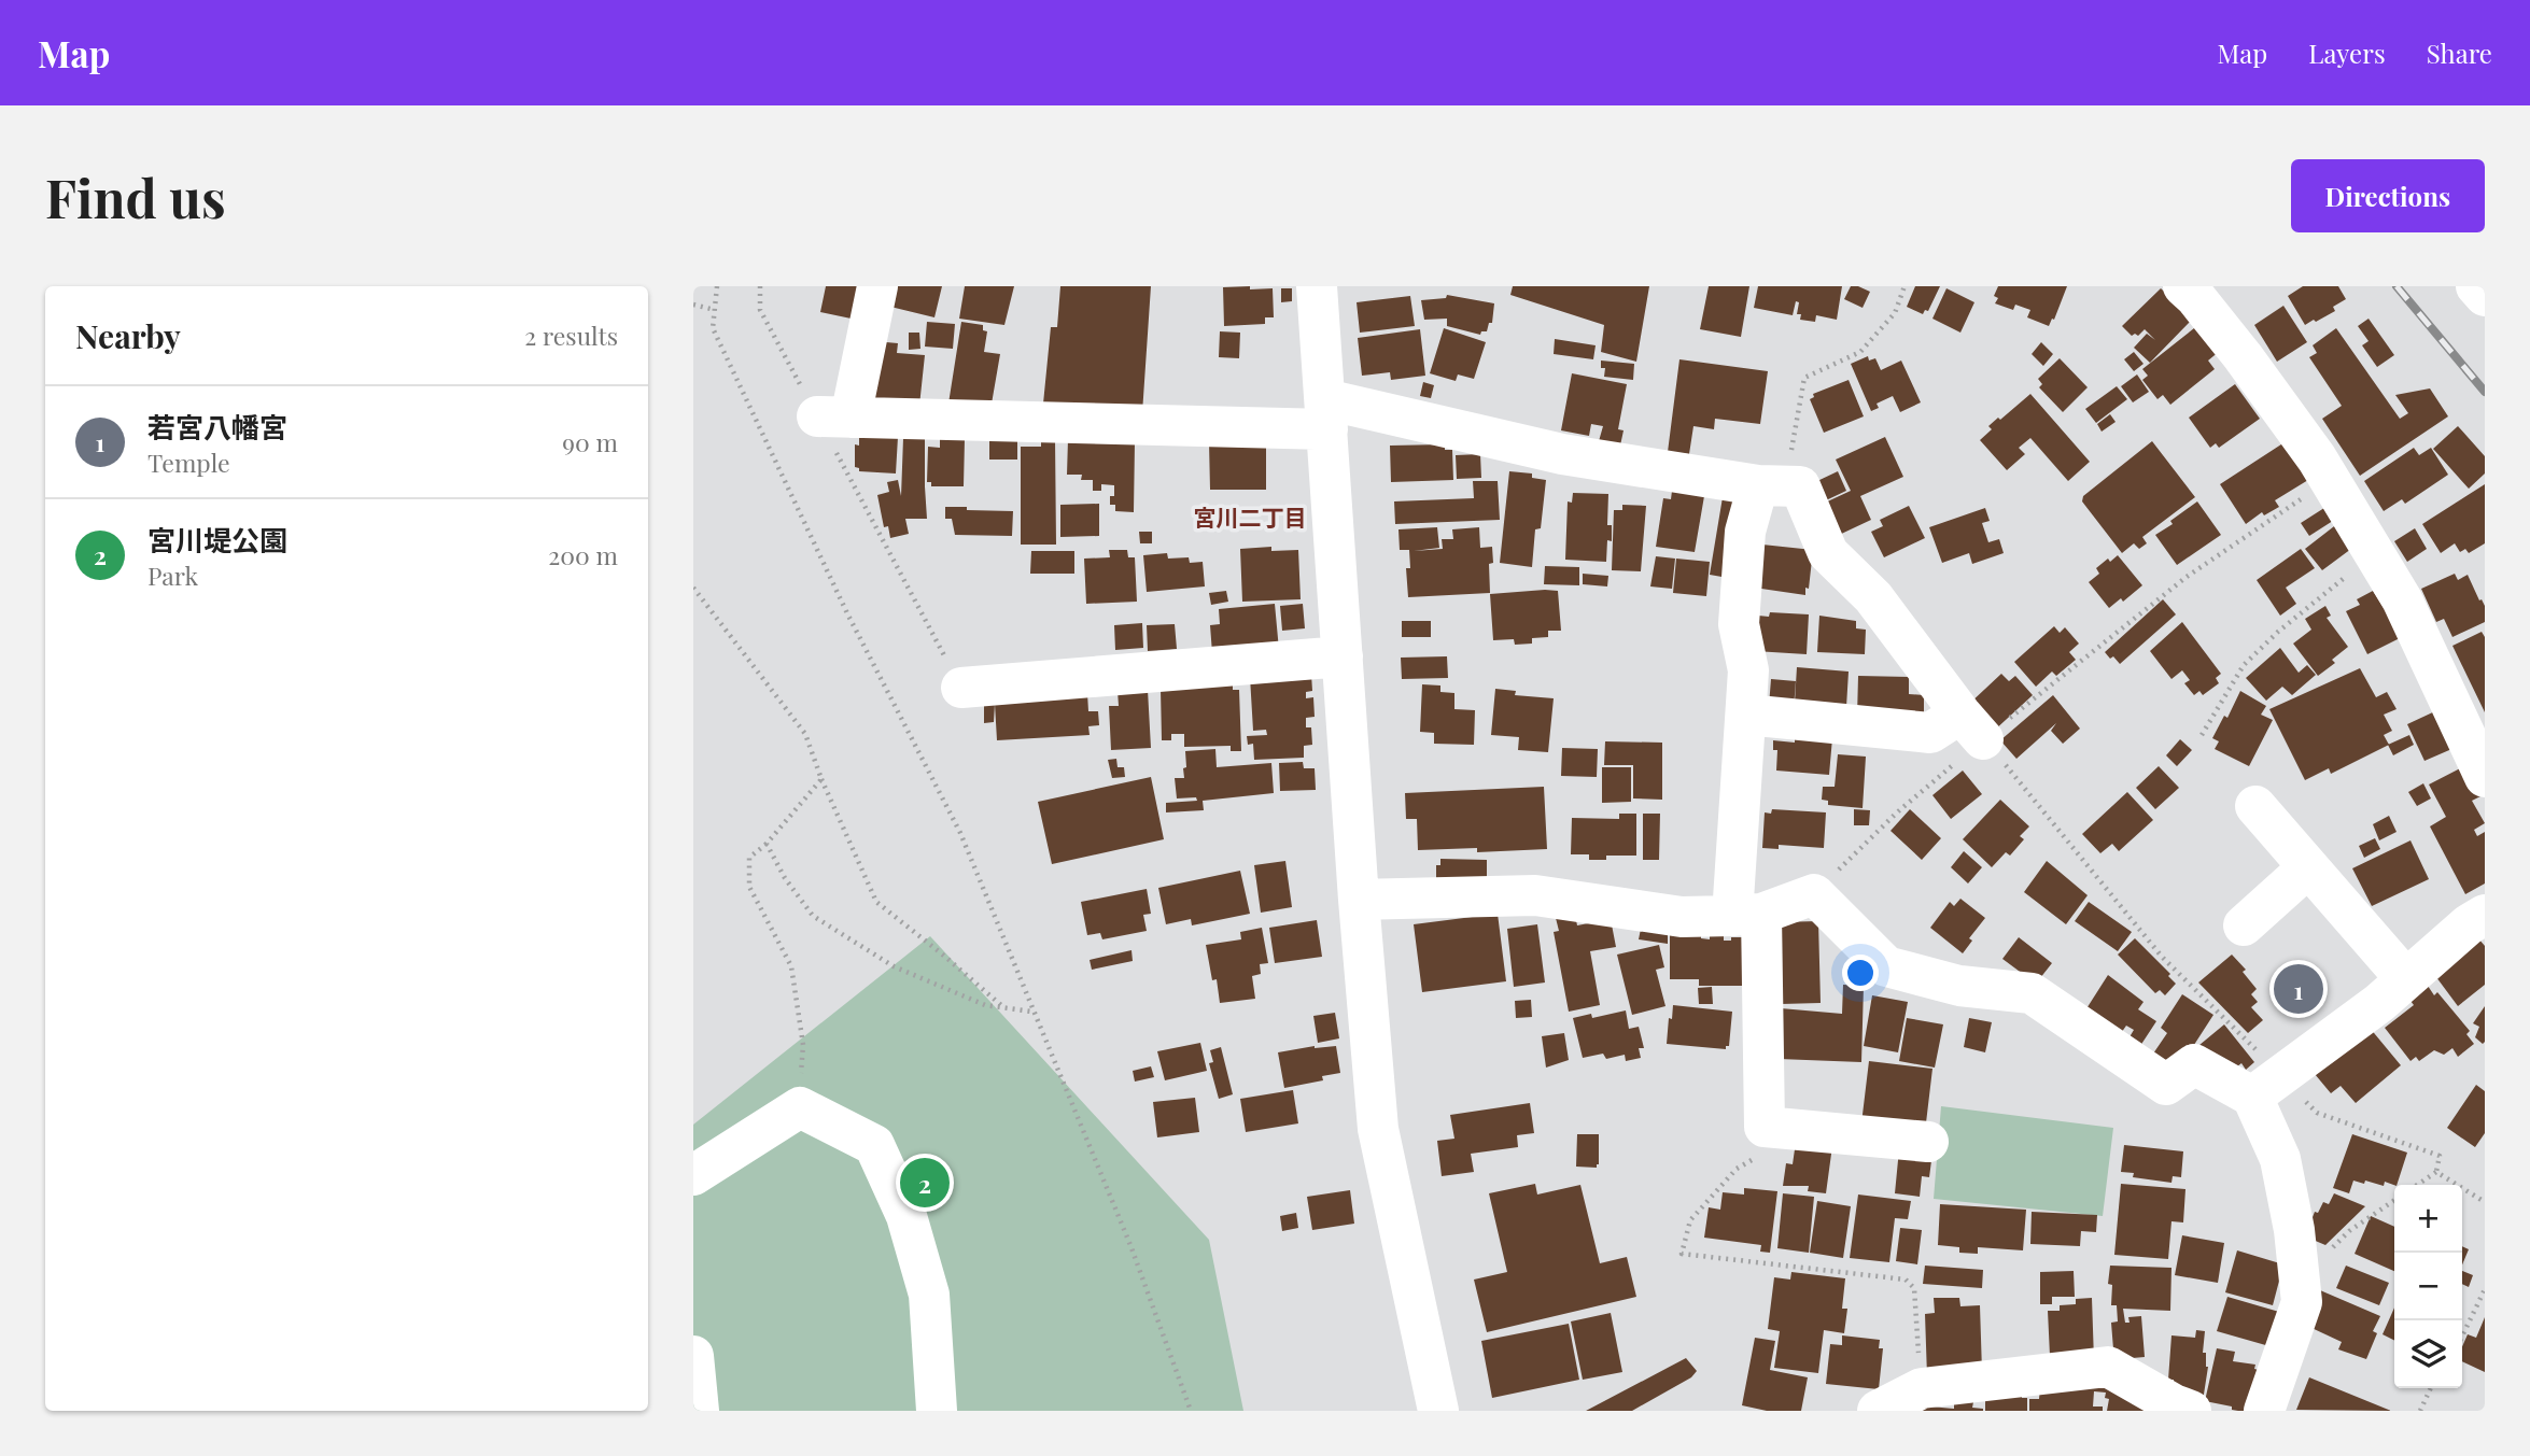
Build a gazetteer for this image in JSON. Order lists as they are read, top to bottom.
{
  "districts": ["宮川二丁目"],
  "page": {
    "header": "Map",
    "nav": ["Map", "Layers", "Share"],
    "buttons": "Directions",
    "title": "Find us",
    "heading": ["Nearby", "2 results"],
    "list": [
      {
        "mark": "1",
        "name": "若宮八幡宮",
        "note": "Temple",
        "value": "90 m"
      },
      {
        "mark": "2",
        "name": "宮川堤公園",
        "note": "Park",
        "value": "200 m"
      }
    ],
    "pins": ["1", "2"],
    "map_buttons": ["+", "−"]
  }
}
